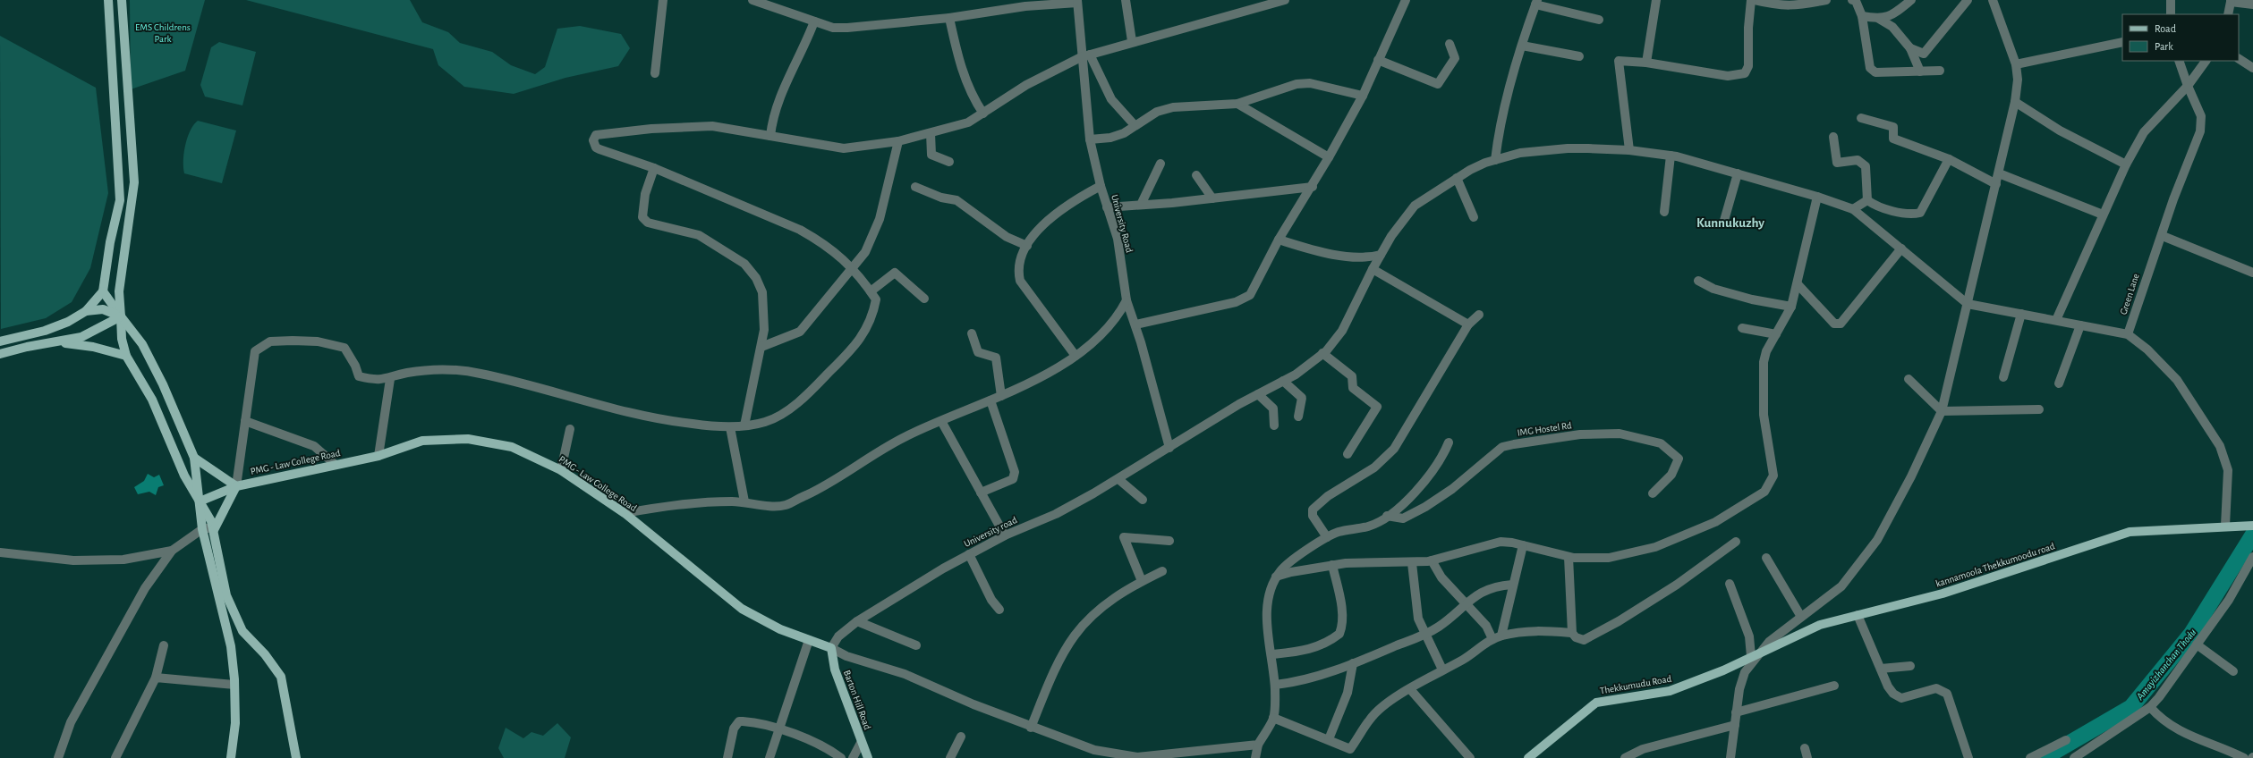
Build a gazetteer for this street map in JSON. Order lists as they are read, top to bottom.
{
  "streets": {
    "main road": [
      "PMG - Law College Road",
      "kannamoola Thekkumoodu road",
      "Thekkumudu Road",
      "Barton Hill Road"
    ],
    "street": [
      "University Road",
      "Green Lane",
      "IMG Hostel Rd",
      "University road"
    ]
  },
  "crossings": [
    ["University Road", "University road"],
    ["PMG - Law College Road", "University road"],
    ["PMG - Law College Road", "Barton Hill Road"],
    ["University road", "Barton Hill Road"],
    ["kannamoola Thekkumoodu road", "Thekkumudu Road"]
  ],
  "districts": ["Kunnukuzhy"],
  "water": ["Amayizhanchan Thodu"],
  "parks": ["EMS Childrens Park"],
  "legend": ["Road", "Park"]
}
